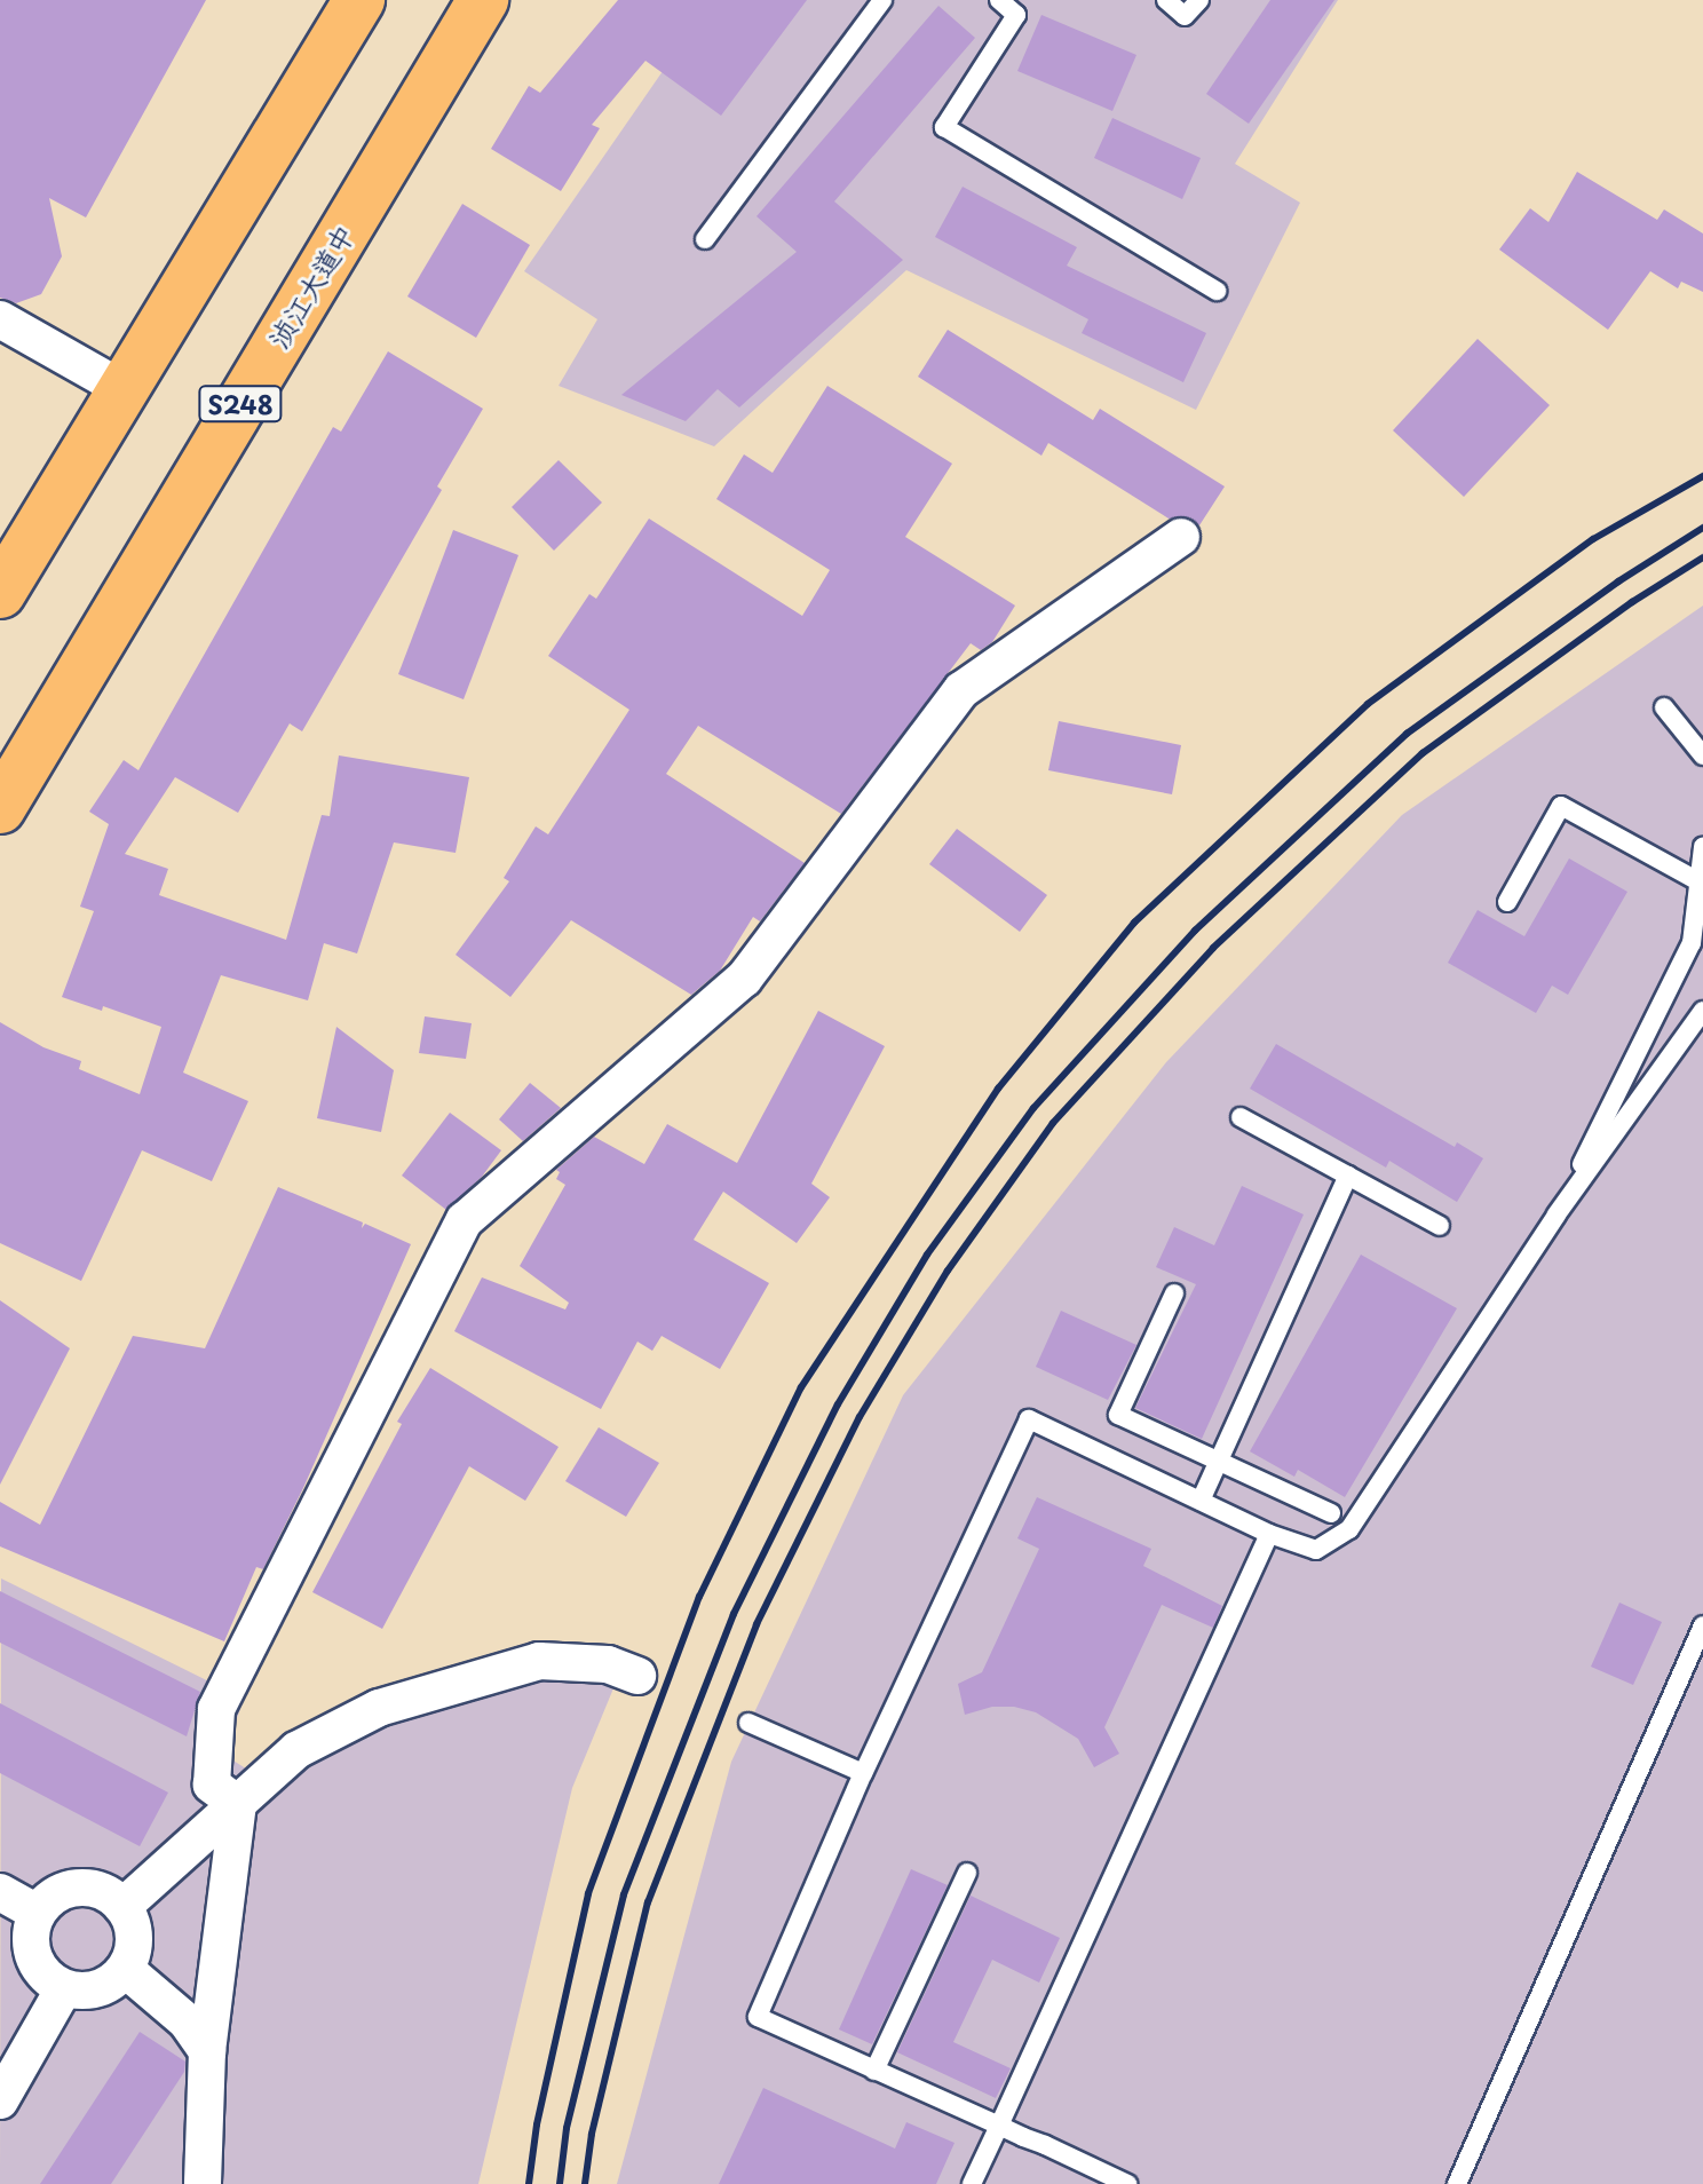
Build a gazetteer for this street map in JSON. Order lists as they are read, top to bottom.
{
  "streets": {
    "main road": ["浈江大道中", "S248"]
  }
}
